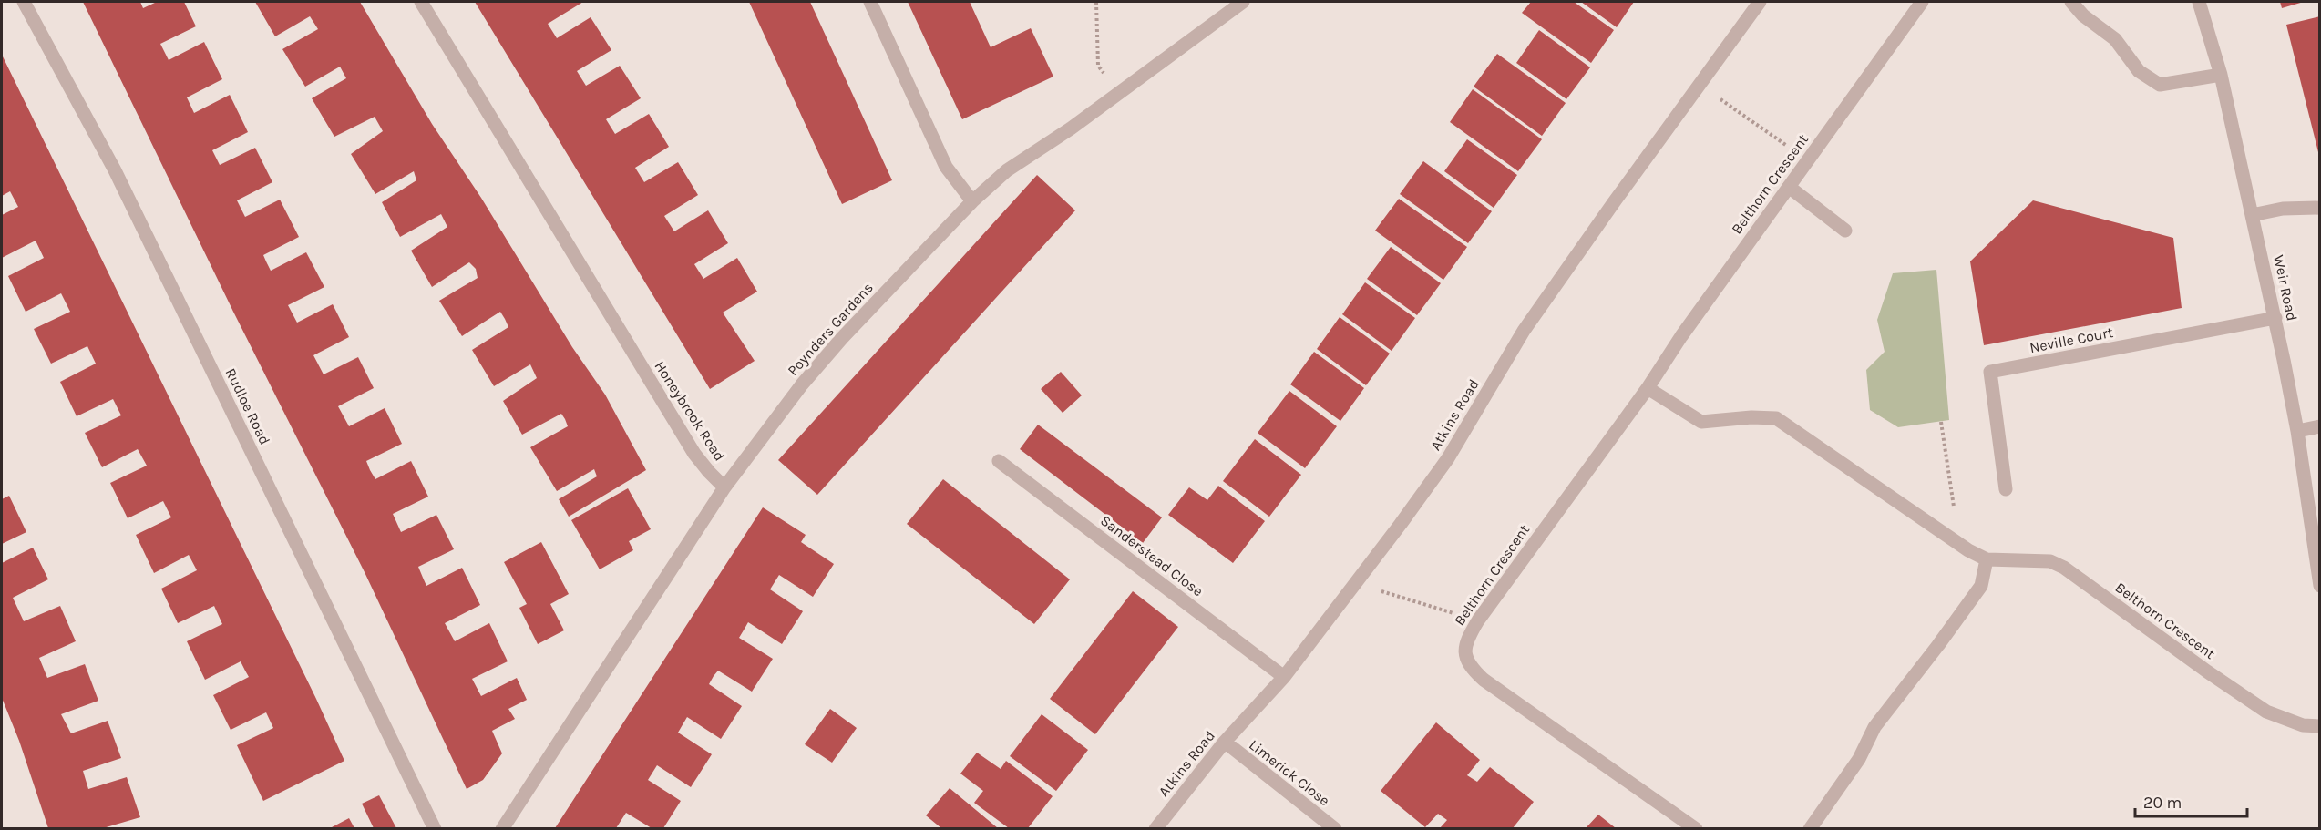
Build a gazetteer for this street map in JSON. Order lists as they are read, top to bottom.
{
  "streets": {
    "street": [
      "Belthorn Crescent",
      "Weir Road",
      "Poynders Gardens",
      "Neville Court",
      "Rudloe Road",
      "Honeybrook Road",
      "Atkins Road",
      "Sanderstead Close",
      "Limerick Close"
    ]
  },
  "crossings": [
    ["Weir Road", "Neville Court"],
    ["Poynders Gardens", "Honeybrook Road"],
    ["Atkins Road", "Sanderstead Close"],
    ["Atkins Road", "Limerick Close"]
  ],
  "scale_bar": "20 m"
}
